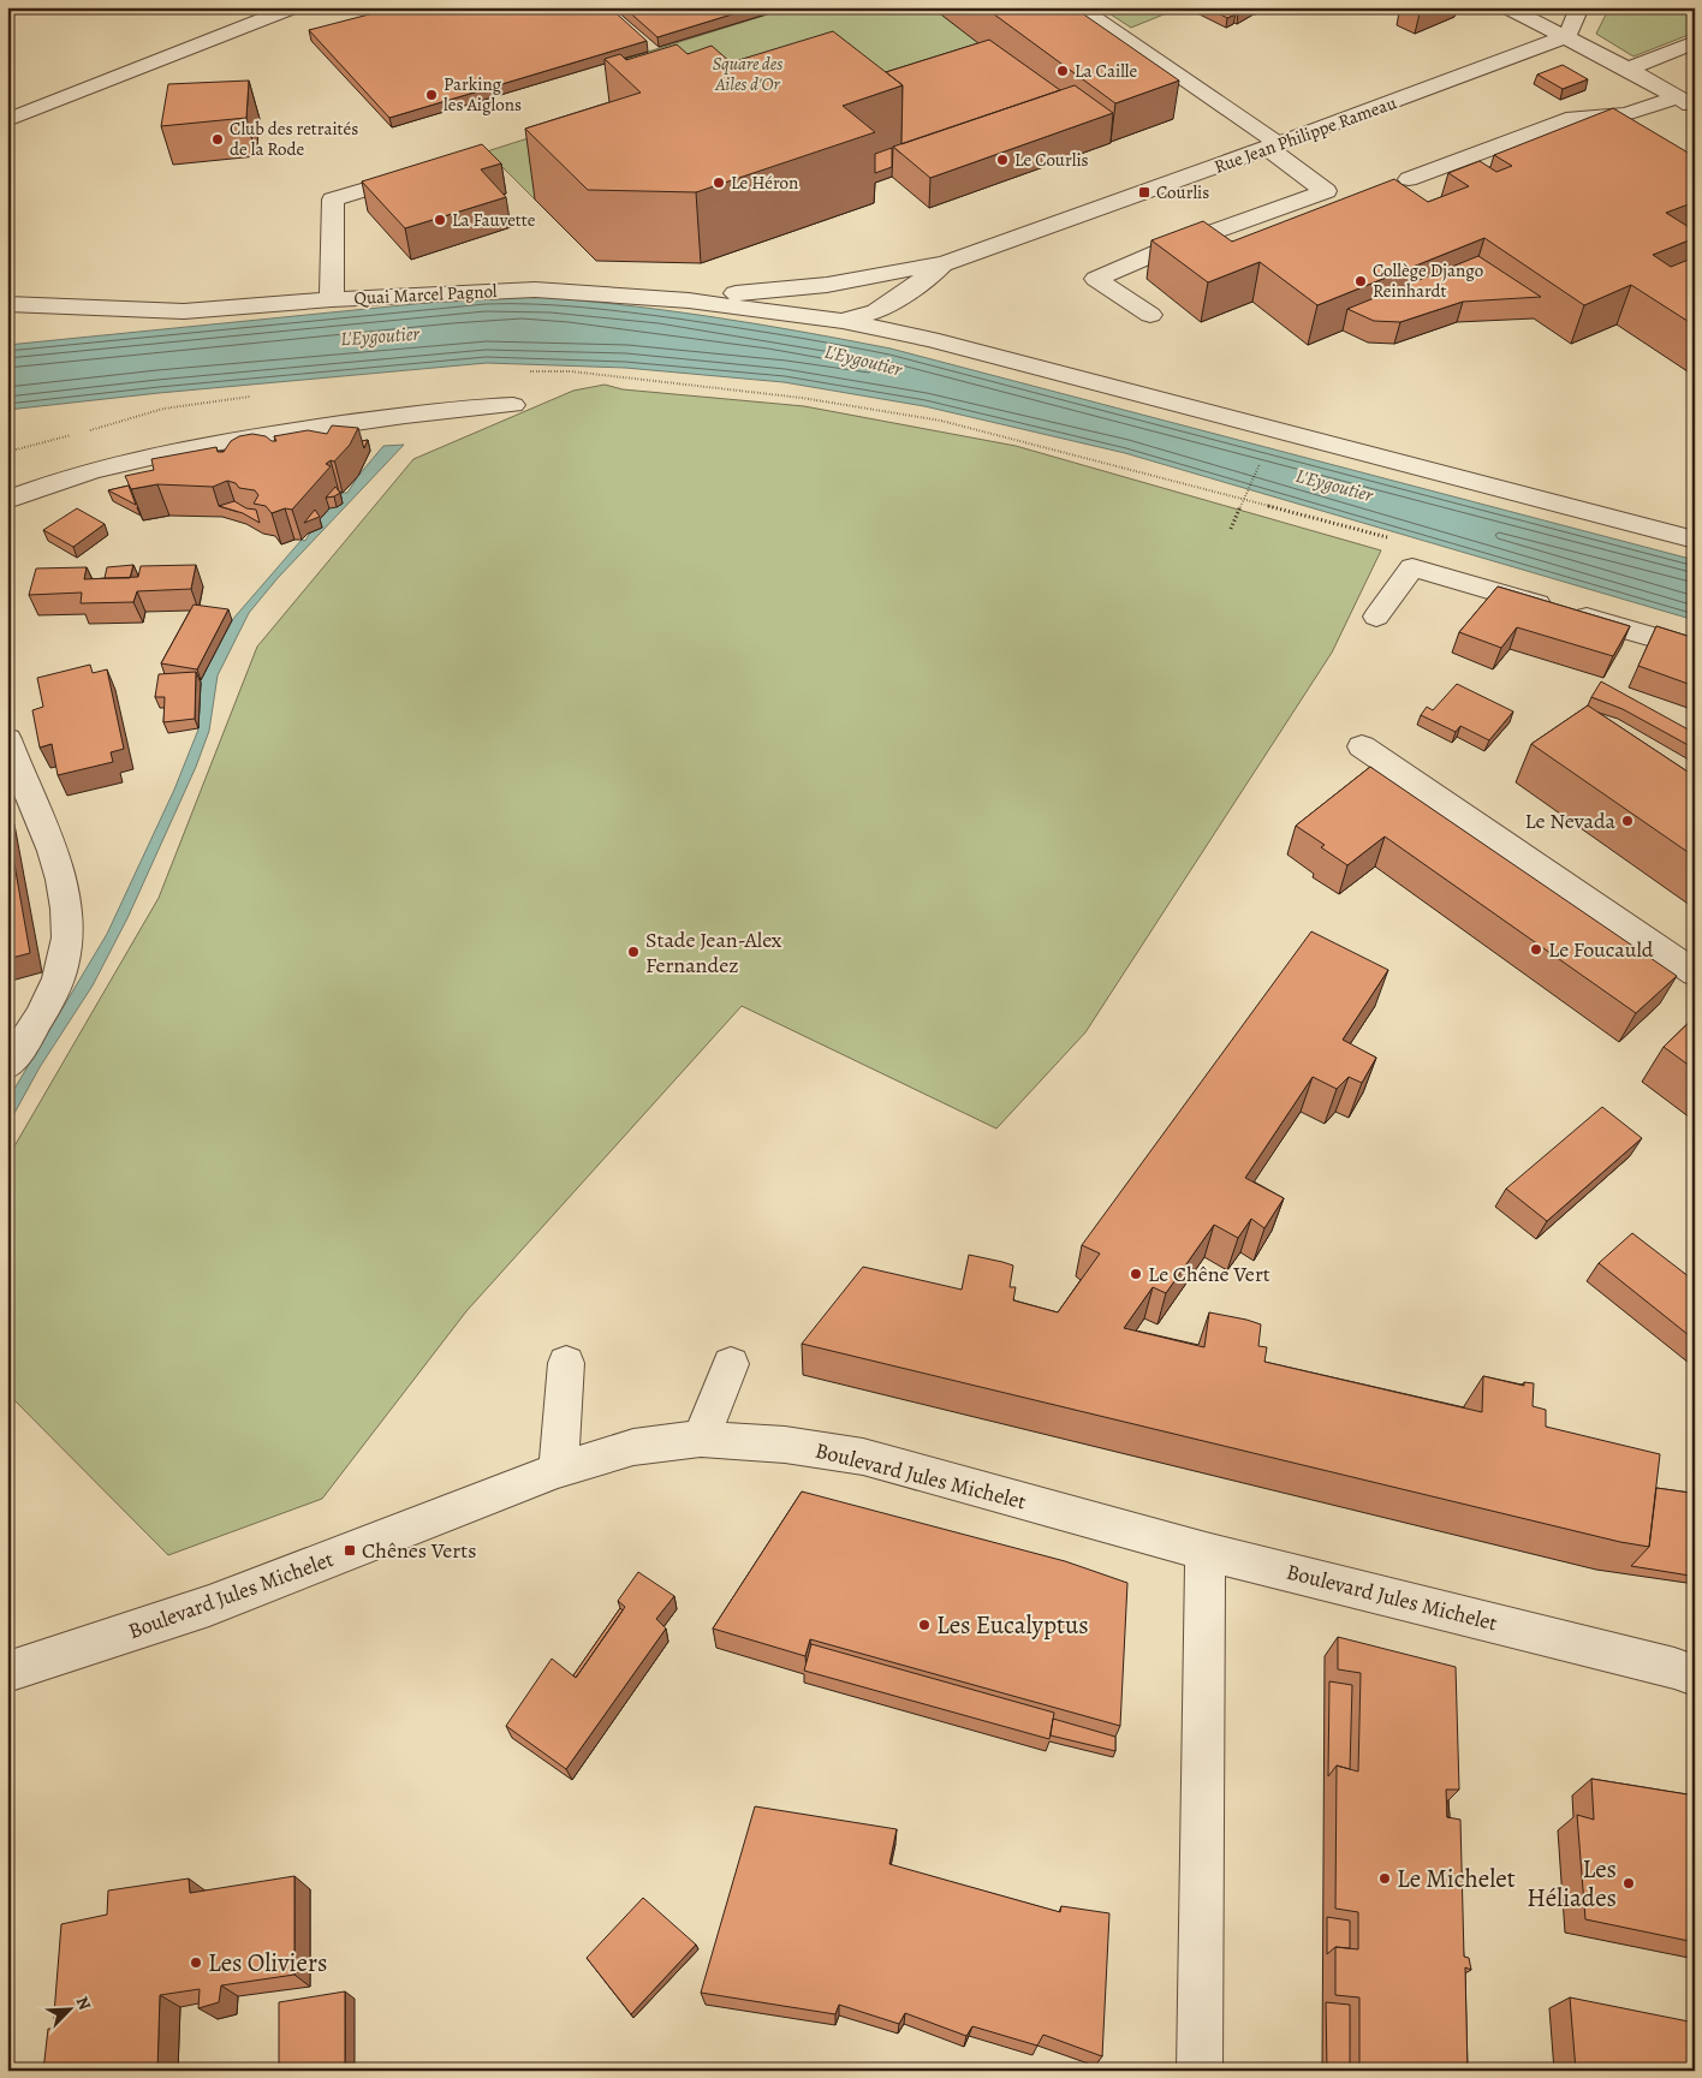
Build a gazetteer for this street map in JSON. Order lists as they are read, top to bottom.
{
  "streets": {
    "street": ["Rue Jean Philippe Rameau", "Quai Marcel Pagnol", "Boulevard Jules Michelet"]
  },
  "crossings": [
    ["Rue Jean Philippe Rameau", "Quai Marcel Pagnol"]
  ],
  "water": ["L'Eygoutier"],
  "parks": ["Square des Ailes d'Or"],
  "places": {
    "other": [
      "La Caille",
      "Parking les Aiglons",
      "Club des retraités de la Rode",
      "Le Courlis",
      "Le Héron",
      "La Fauvette",
      "Collège Django Reinhardt",
      "Le Nevada",
      "Le Foucauld",
      "Stade Jean-Alex Fernandez",
      "Le Chêne Vert",
      "Les Eucalyptus",
      "Le Michelet",
      "Les Héliades",
      "Les Oliviers"
    ],
    "transit": ["Courlis", "Chênes Verts"]
  },
  "north": "top right"
}
